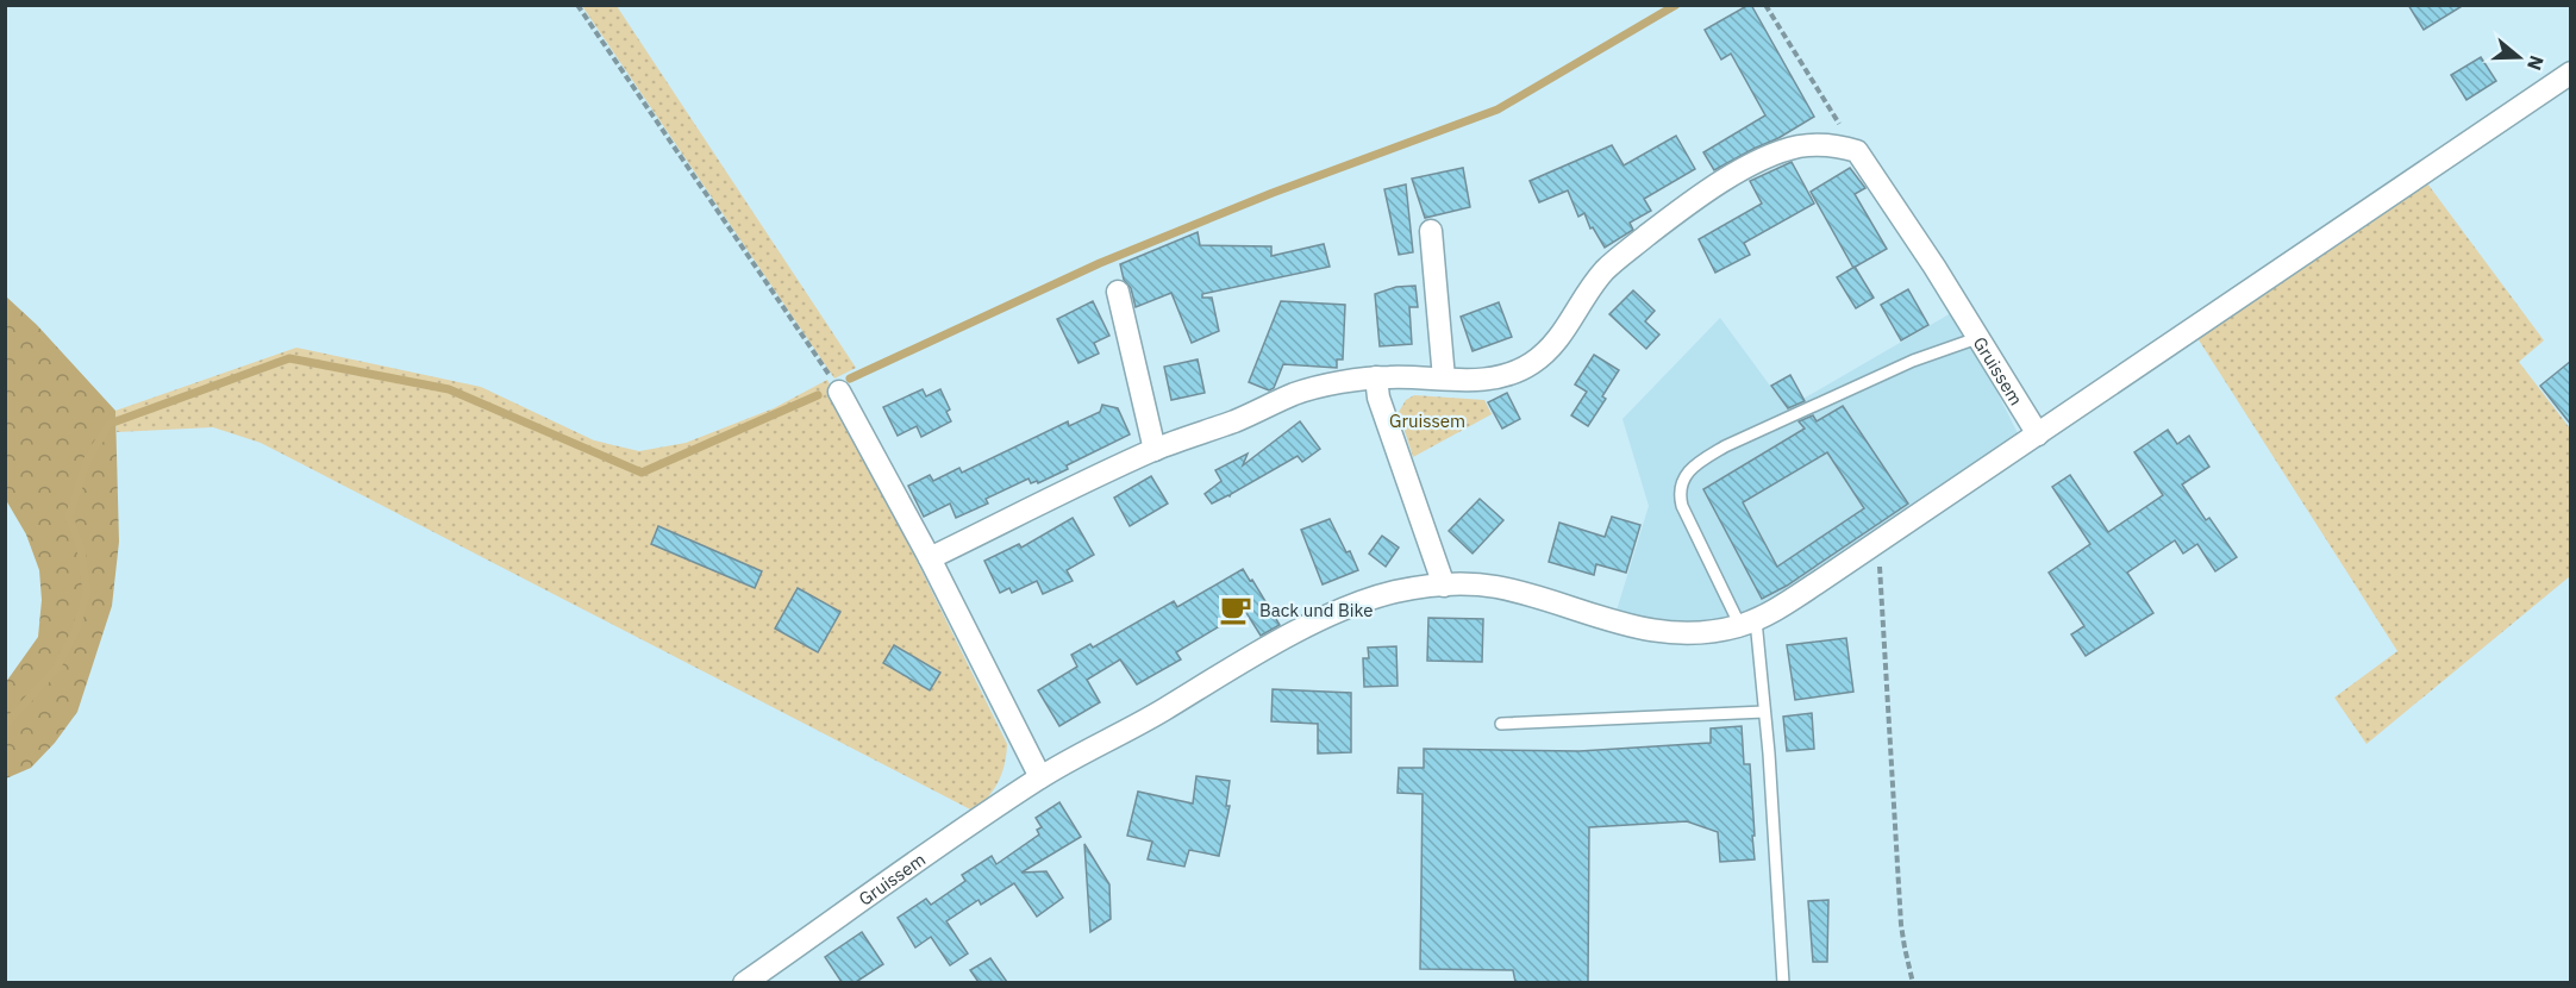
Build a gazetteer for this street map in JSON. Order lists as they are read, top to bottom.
{
  "streets": {
    "street": ["Gruissem"]
  },
  "parks": ["Gruissem"],
  "places": {
    "cafe": ["Back und Bike"]
  },
  "north": "right"
}
